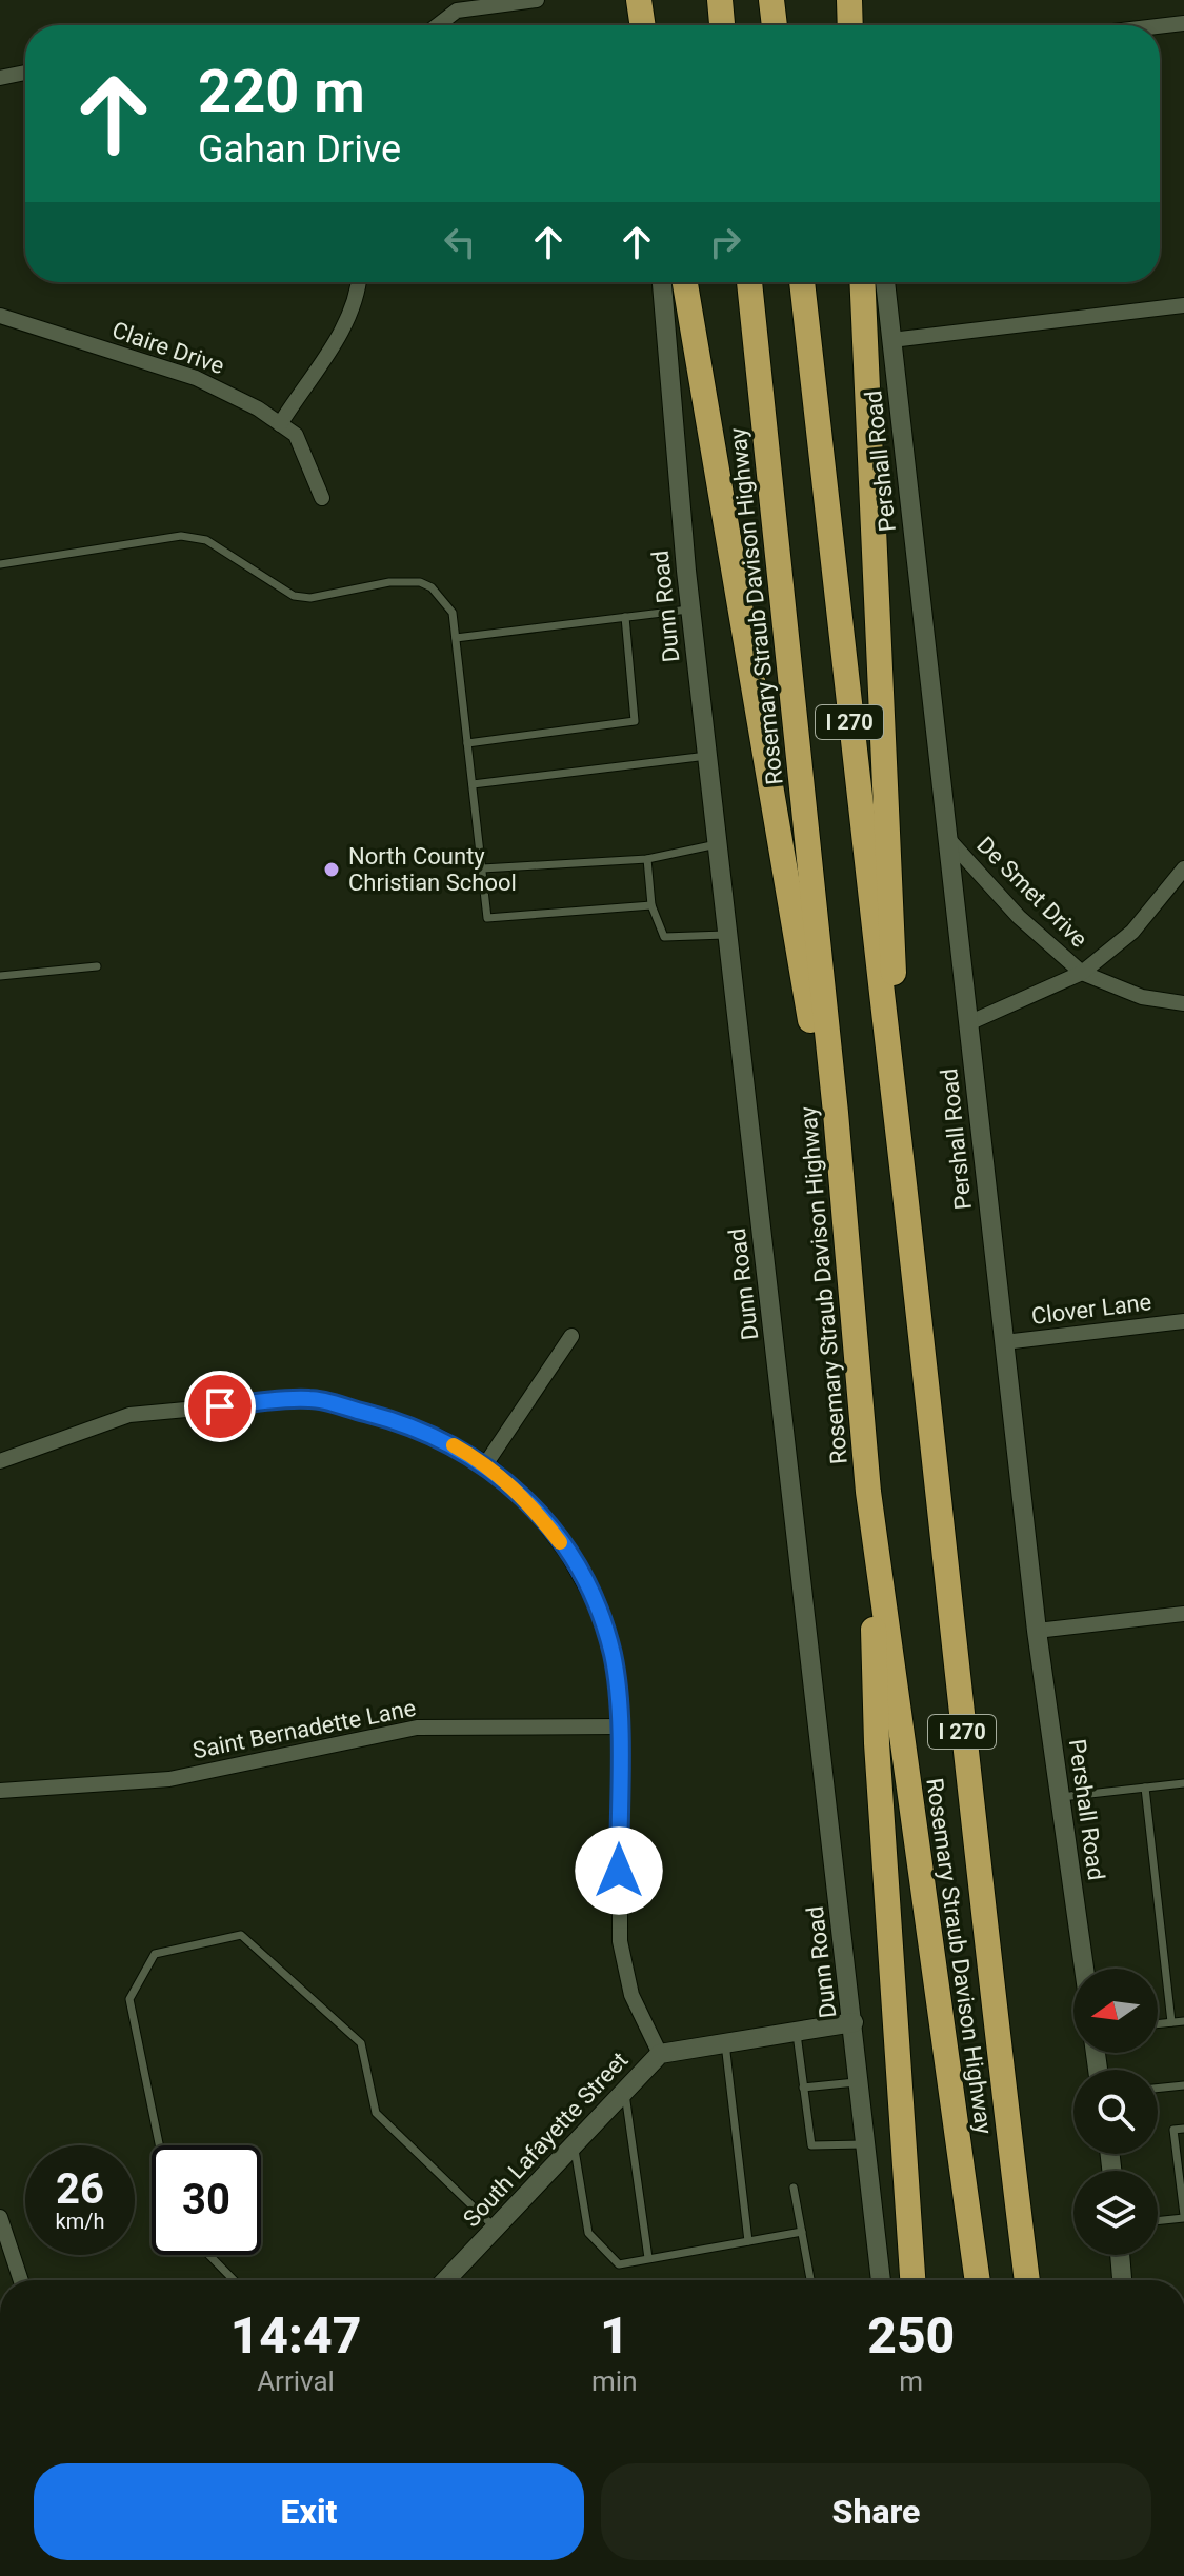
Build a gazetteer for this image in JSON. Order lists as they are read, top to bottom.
{
  "streets": {
    "highway": ["Rosemary Straub Davison Highway", "I 270"],
    "street": [
      "Claire Drive",
      "Pershall Road",
      "Dunn Road",
      "De Smet Drive",
      "Clover Lane",
      "Saint Bernadette Lane",
      "South Lafayette Street"
    ]
  },
  "crossings": [
    ["Pershall Road", "De Smet Drive"],
    ["Pershall Road", "Clover Lane"],
    ["Dunn Road", "South Lafayette Street"]
  ],
  "places": ["North County Christian School"],
  "north": "left",
  "page": {
    "turn": ["220 m", "Gahan Drive"],
    "speed": "26 km/h",
    "limit": "30",
    "eta": [
      "14:47",
      "Arrival",
      "1",
      "min",
      "250",
      "m"
    ],
    "buttons": ["Exit", "Share"]
  }
}
